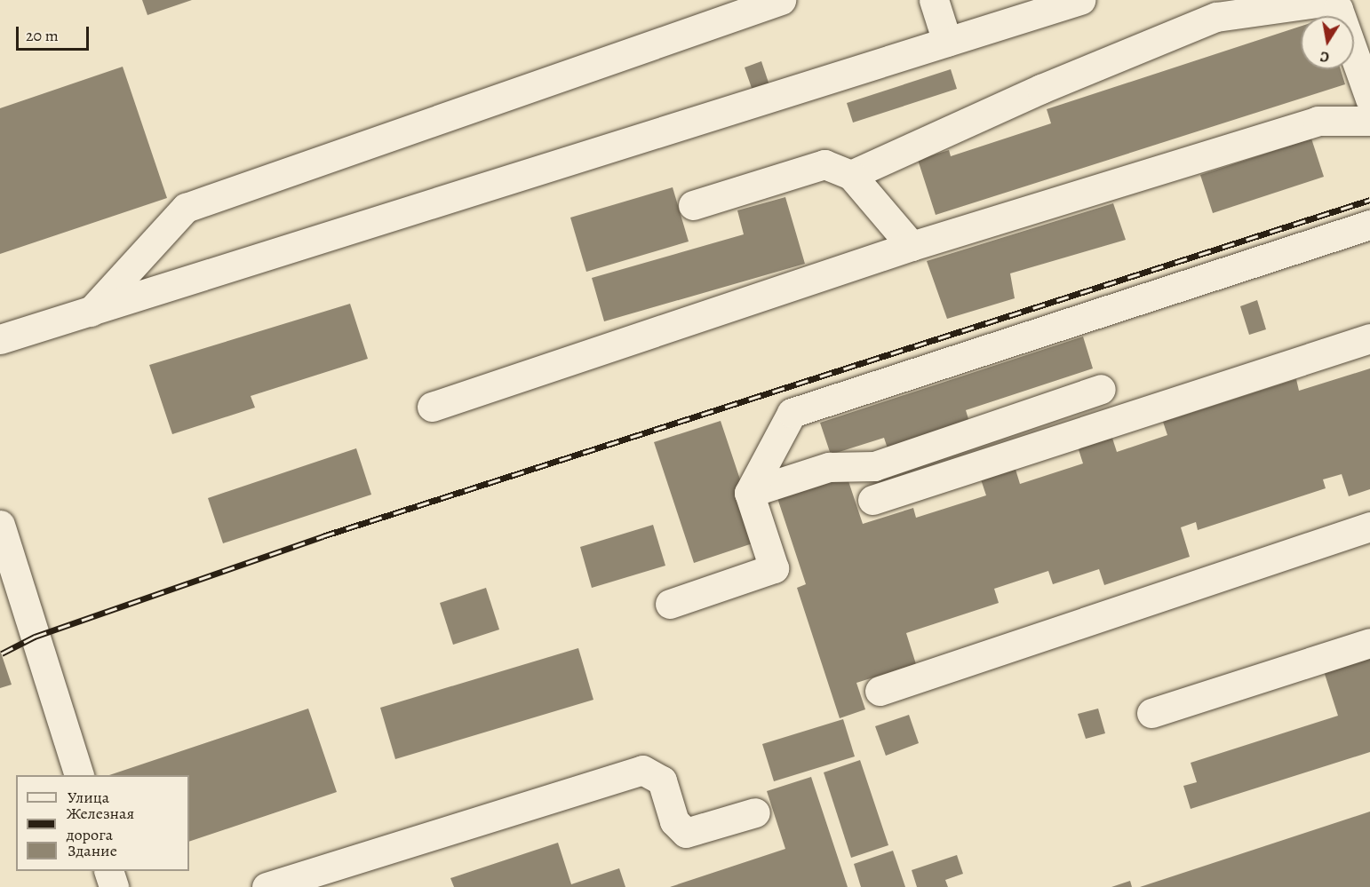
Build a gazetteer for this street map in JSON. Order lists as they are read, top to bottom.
{
  "legend": ["Улица", "Железная дорога", "Здание"],
  "scale_bar": "20 m",
  "north": "bottom"
}
